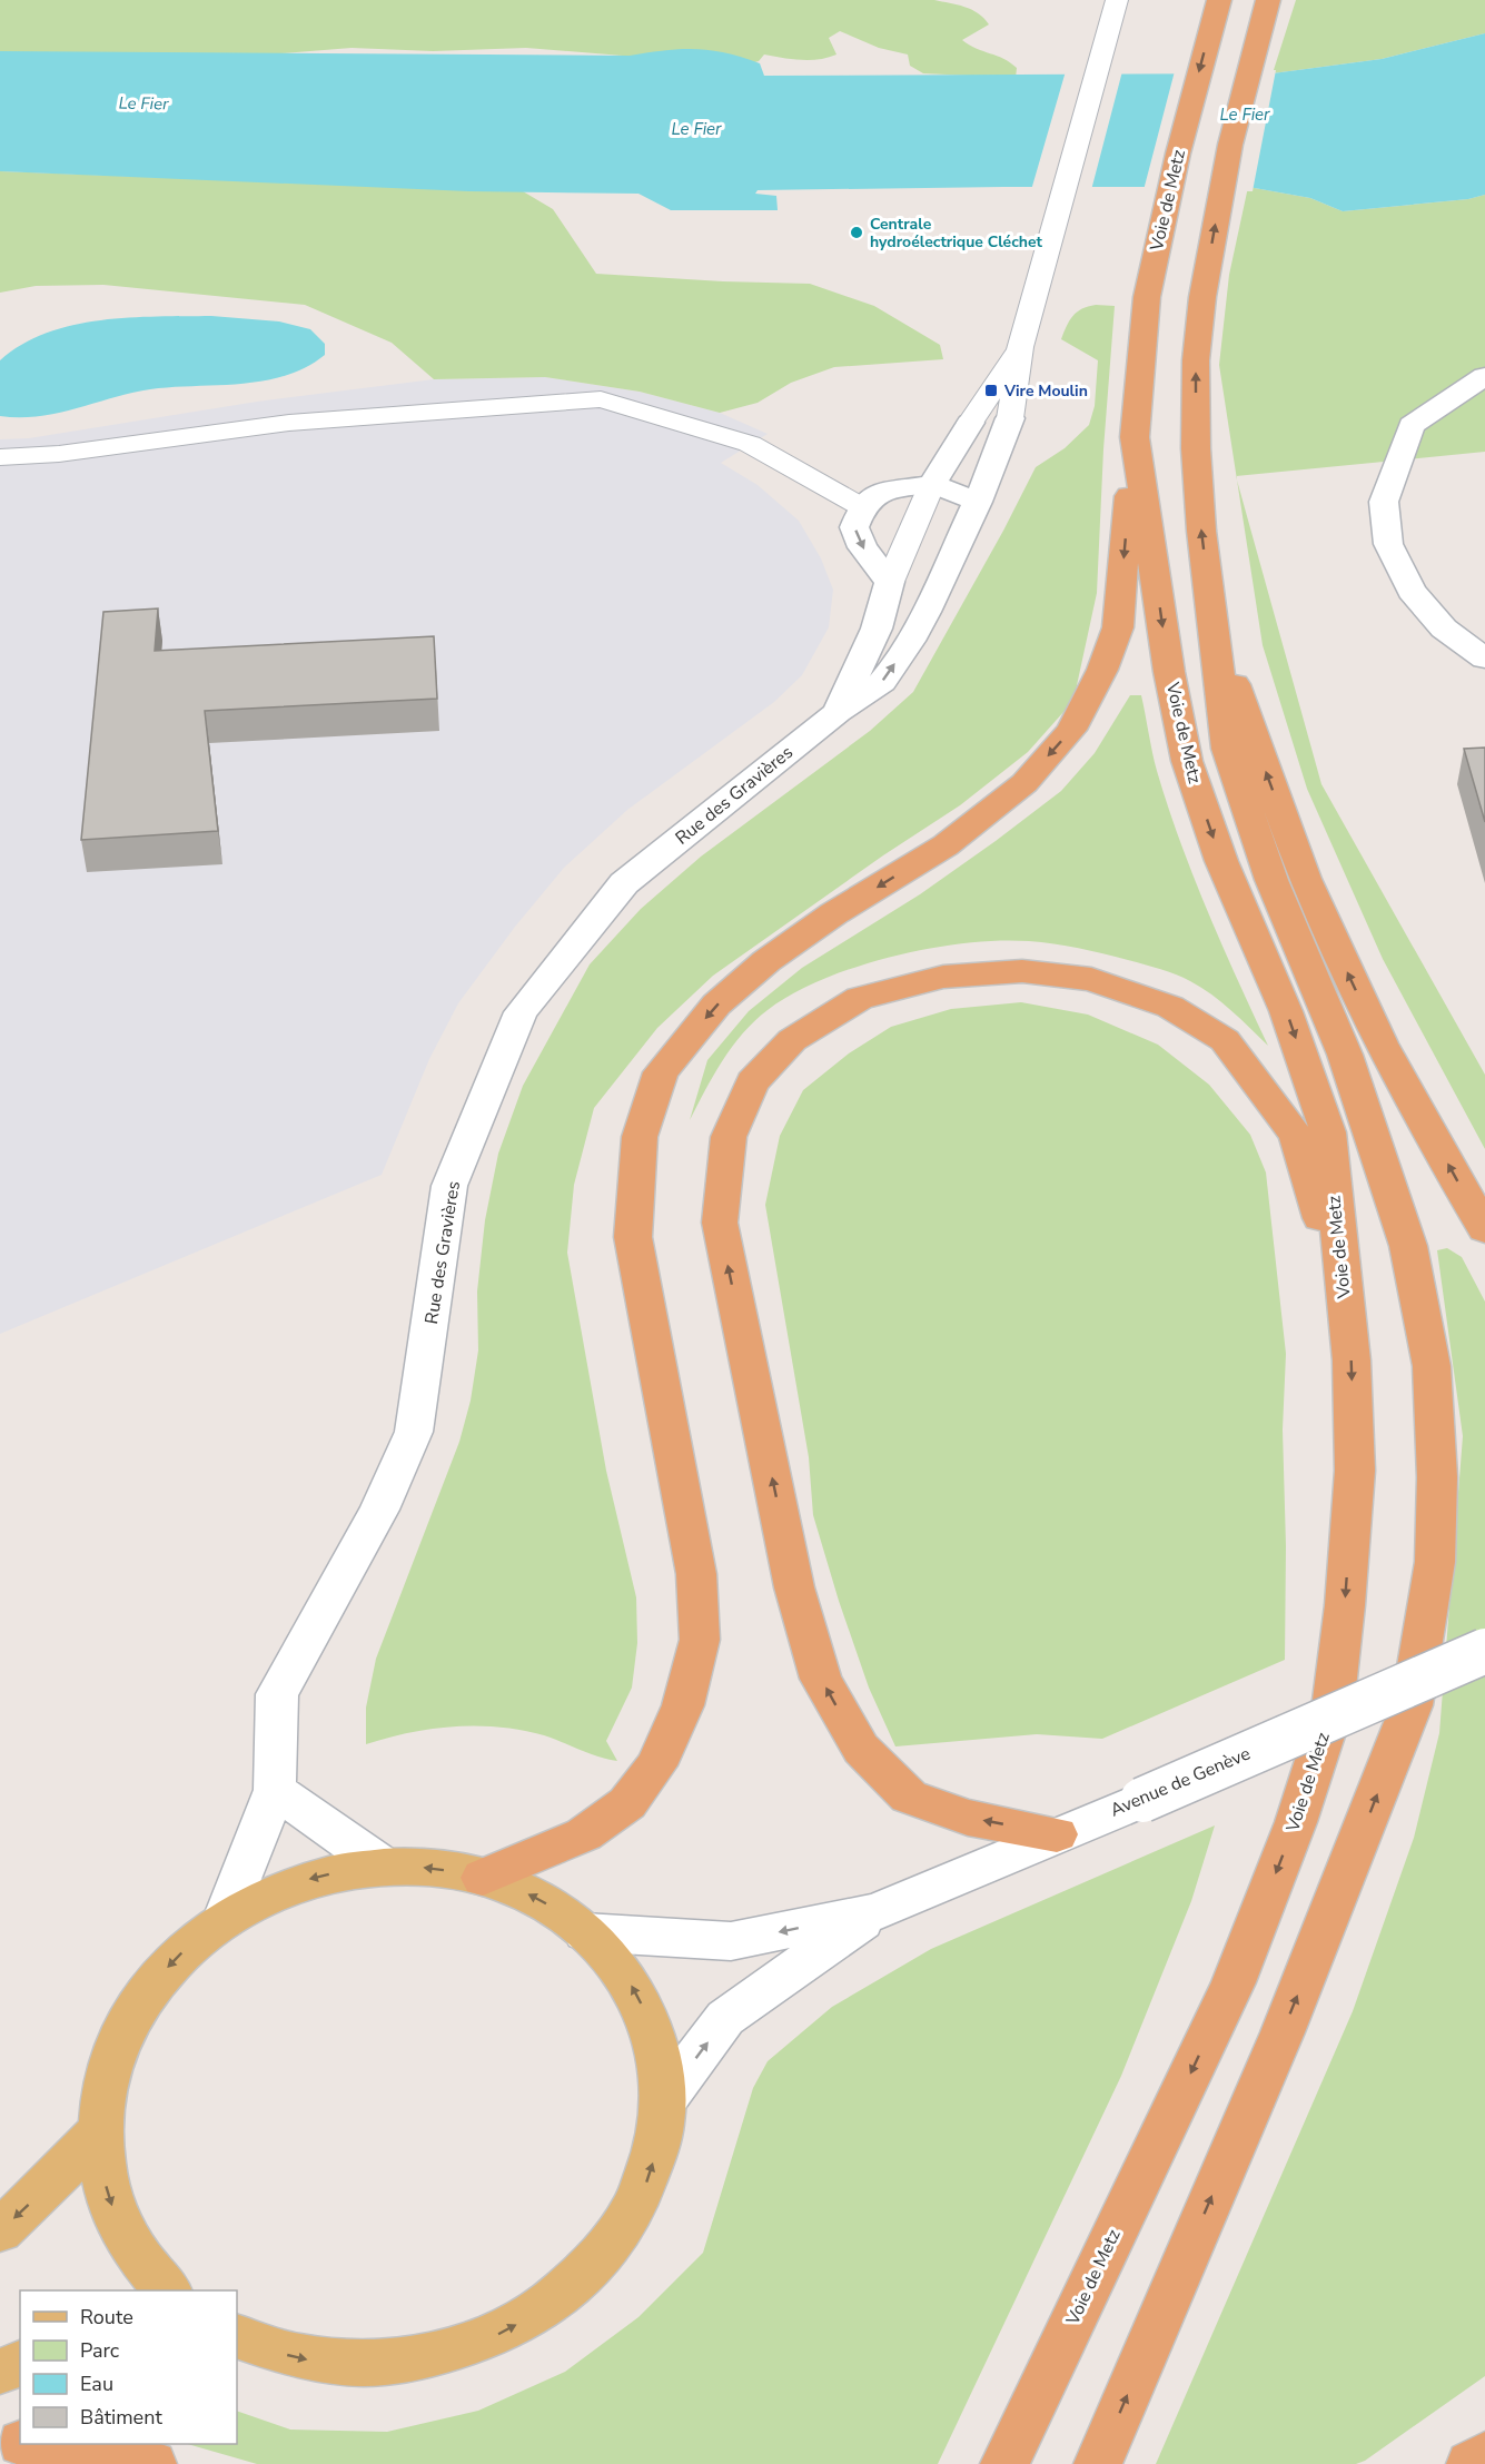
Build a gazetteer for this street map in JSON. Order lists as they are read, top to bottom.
{
  "streets": {
    "highway": ["Voie de Metz"],
    "street": ["Rue des Gravières", "Avenue de Genève"]
  },
  "water": ["Le Fier"],
  "places": {
    "other": ["Centrale hydroélectrique Cléchet"],
    "transit": ["Vire Moulin"]
  },
  "legend": [
    "Route",
    "Parc",
    "Eau",
    "Bâtiment"
  ]
}
